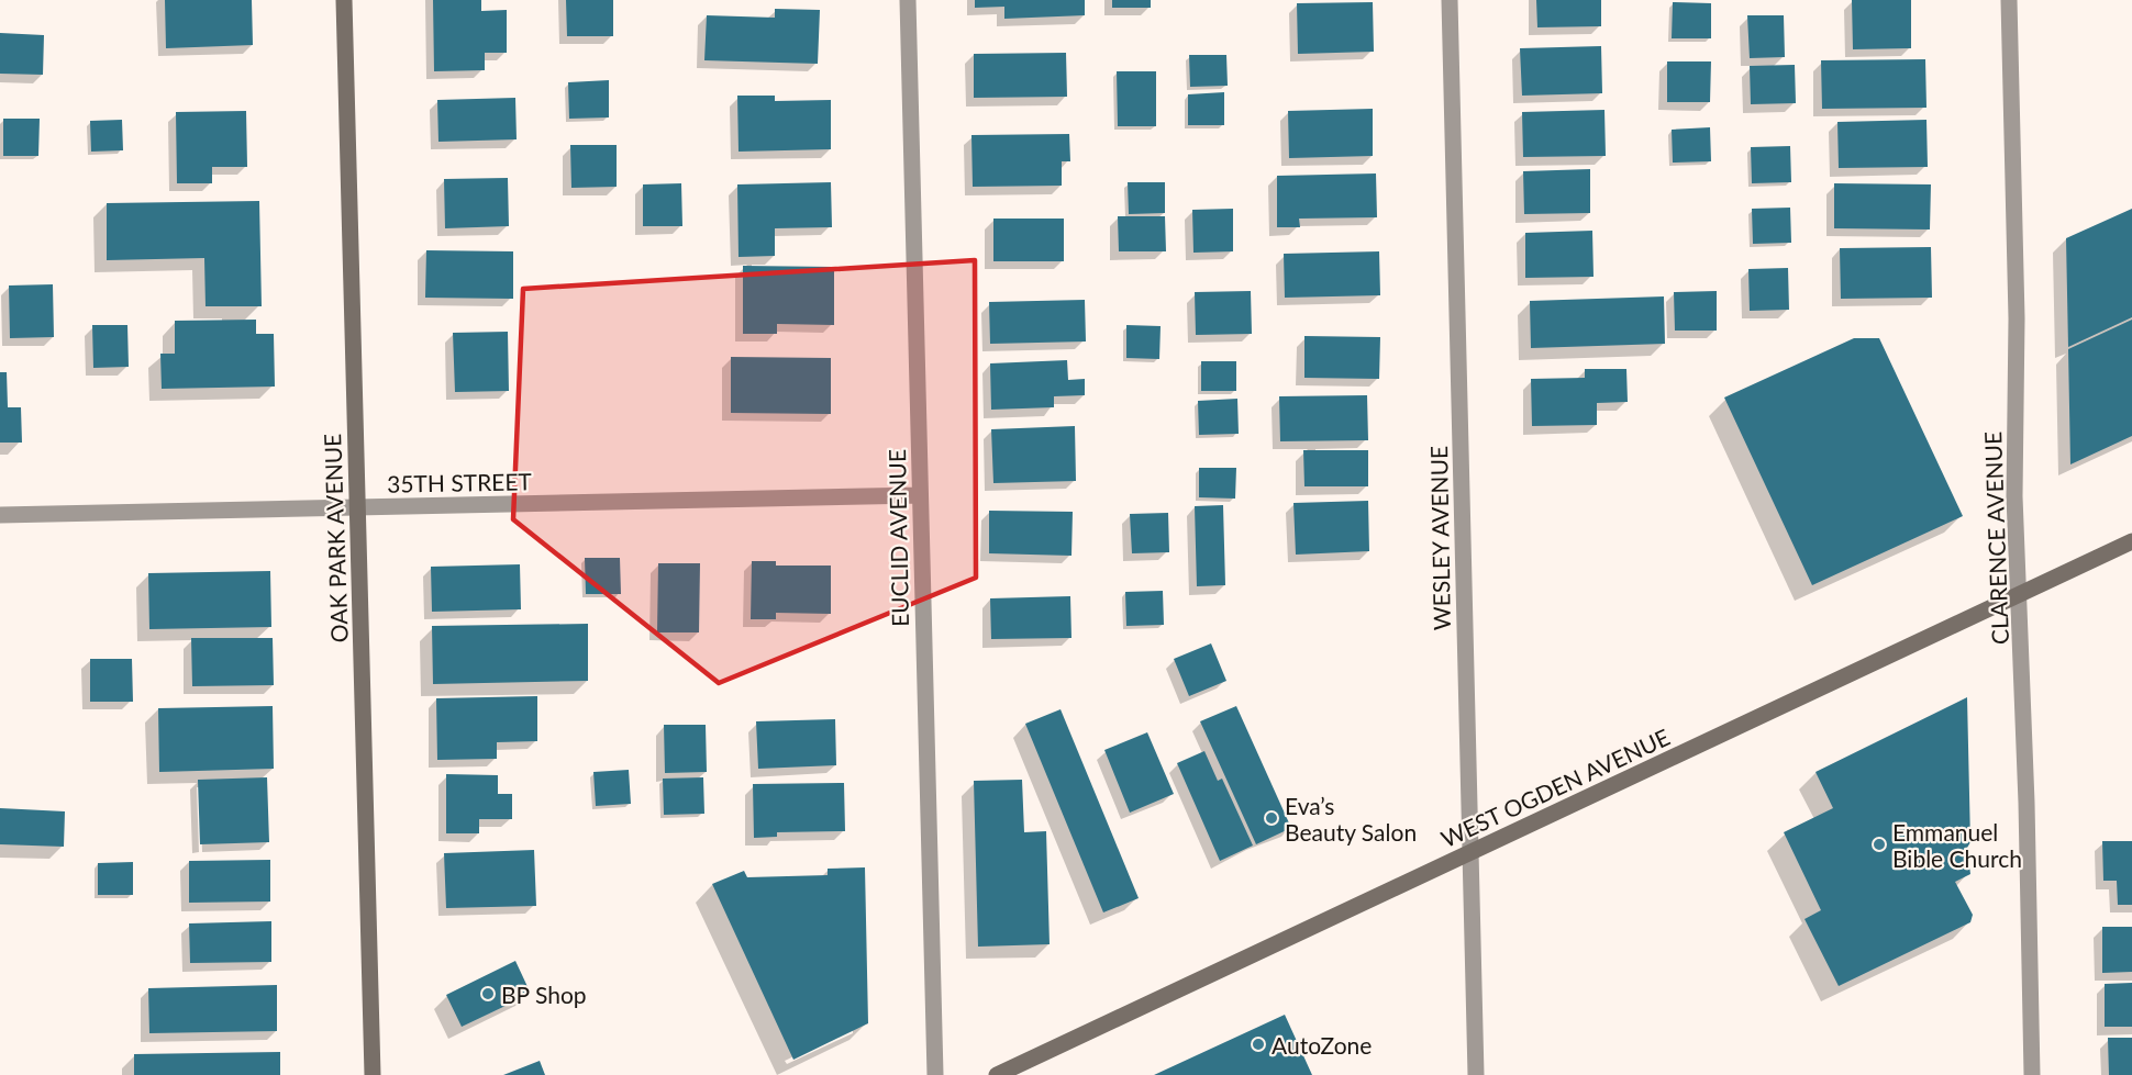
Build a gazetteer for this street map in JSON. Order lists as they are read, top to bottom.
{
  "streets": {
    "main road": ["OAK PARK AVENUE", "WEST OGDEN AVENUE"],
    "street": [
      "35TH STREET",
      "EUCLID AVENUE",
      "WESLEY AVENUE",
      "CLARENCE AVENUE"
    ]
  },
  "crossings": [
    ["35TH STREET", "OAK PARK AVENUE"],
    ["35TH STREET", "EUCLID AVENUE"],
    ["WESLEY AVENUE", "WEST OGDEN AVENUE"],
    ["CLARENCE AVENUE", "WEST OGDEN AVENUE"]
  ],
  "places": [
    "Eva’s Beauty Salon",
    "Emmanuel Bible Church",
    "BP Shop",
    "AutoZone"
  ]
}
